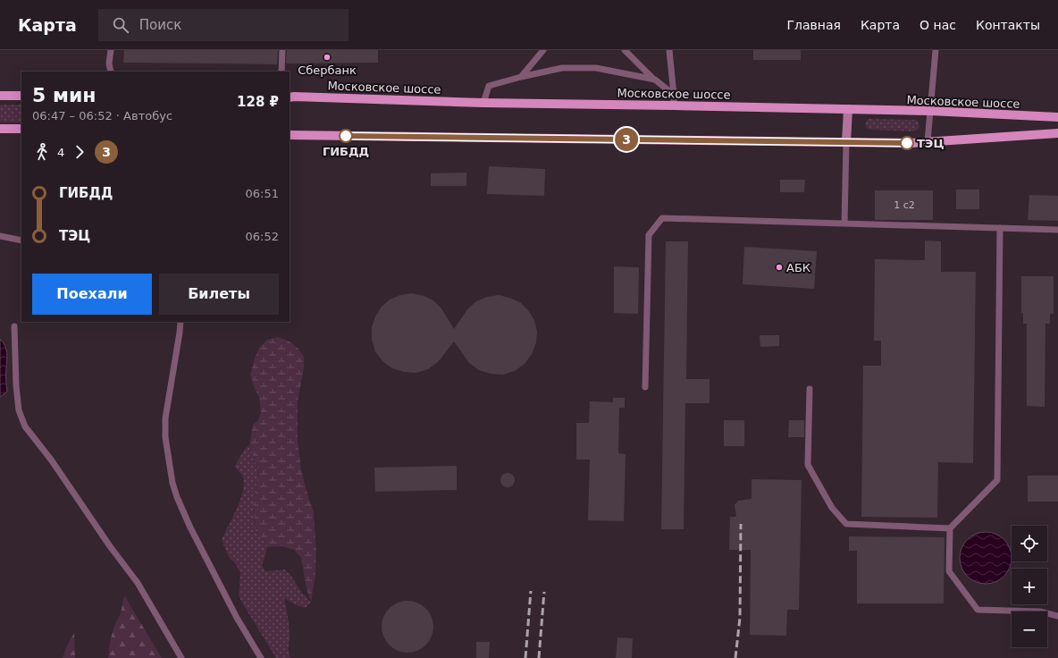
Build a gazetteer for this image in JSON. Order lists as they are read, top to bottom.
{
  "streets": {
    "main road": ["Московское шоссе"]
  },
  "places": [
    "Сбербанк",
    "ГИБДД",
    "ТЭЦ",
    "АБК"
  ],
  "lines": ["bus line 3"],
  "house_numbers": ["1 c2"],
  "page": {
    "header": "Карта",
    "search": "Поиск",
    "nav": [
      "Главная",
      "Карта",
      "О нас",
      "Контакты"
    ],
    "on_map": "3",
    "heading": ["5 мин", "06:47 – 06:52 · Автобус", "128 ₽"],
    "legs": ["4", "3"],
    "list": [
      {
        "name": "ГИБДД",
        "value": "06:51"
      },
      {
        "name": "ТЭЦ",
        "value": "06:52"
      }
    ],
    "buttons": ["Поехали", "Билеты"],
    "map_buttons": ["+", "−"]
  }
}
